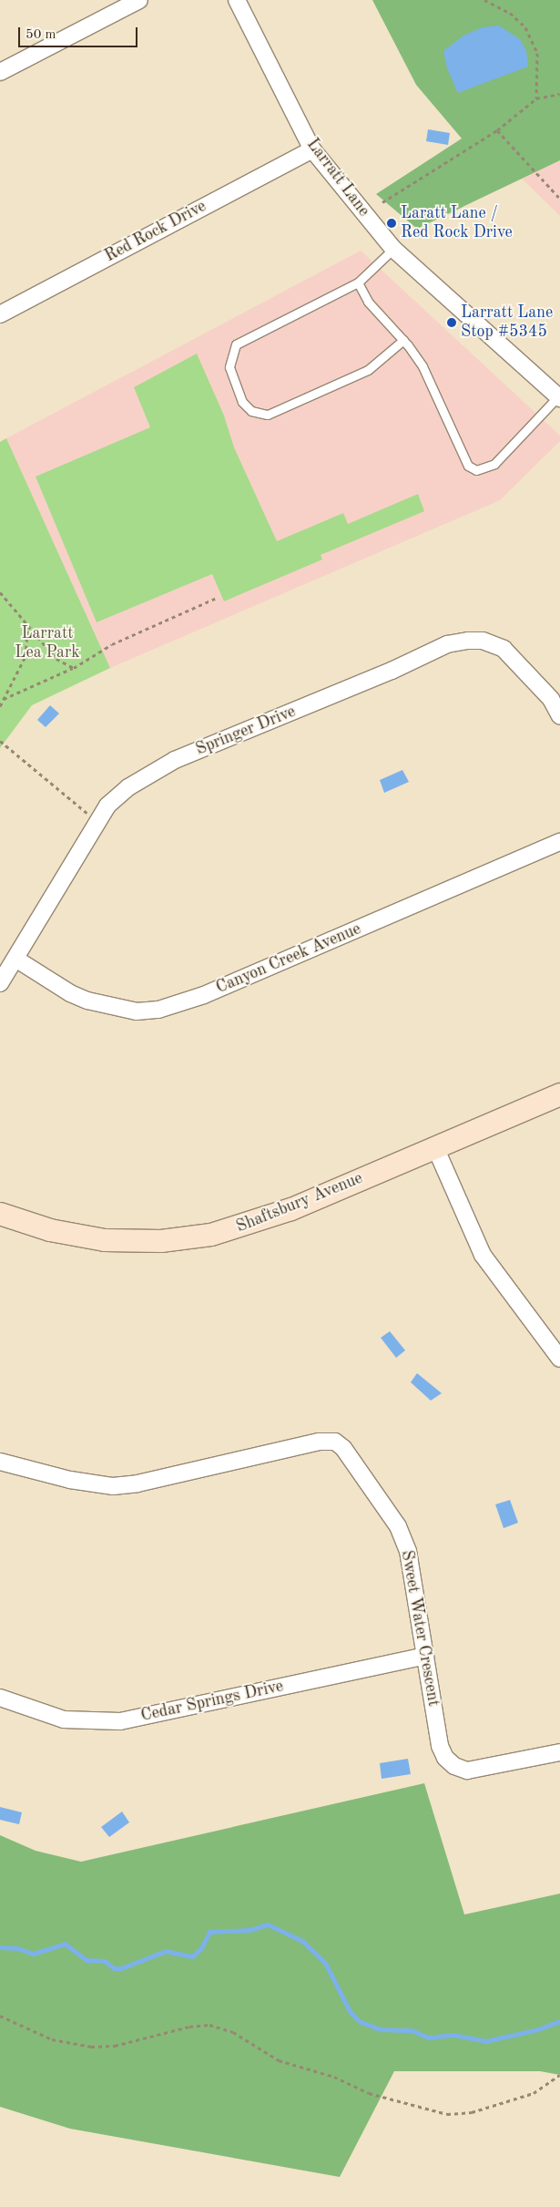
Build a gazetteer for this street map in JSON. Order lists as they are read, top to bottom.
{
  "streets": {
    "street": [
      "Larratt Lane",
      "Red Rock Drive",
      "Springer Drive",
      "Canyon Creek Avenue",
      "Shaftsbury Avenue",
      "Sweet Water Crescent",
      "Cedar Springs Drive"
    ]
  },
  "crossings": [
    ["Larratt Lane", "Red Rock Drive"],
    ["Springer Drive", "Canyon Creek Avenue"],
    ["Sweet Water Crescent", "Cedar Springs Drive"]
  ],
  "parks": ["Larratt Lea Park"],
  "places": ["Laratt Lane / Red Rock Drive", "Larratt Lane Stop #5345"],
  "scale_bar": "50 m"
}
